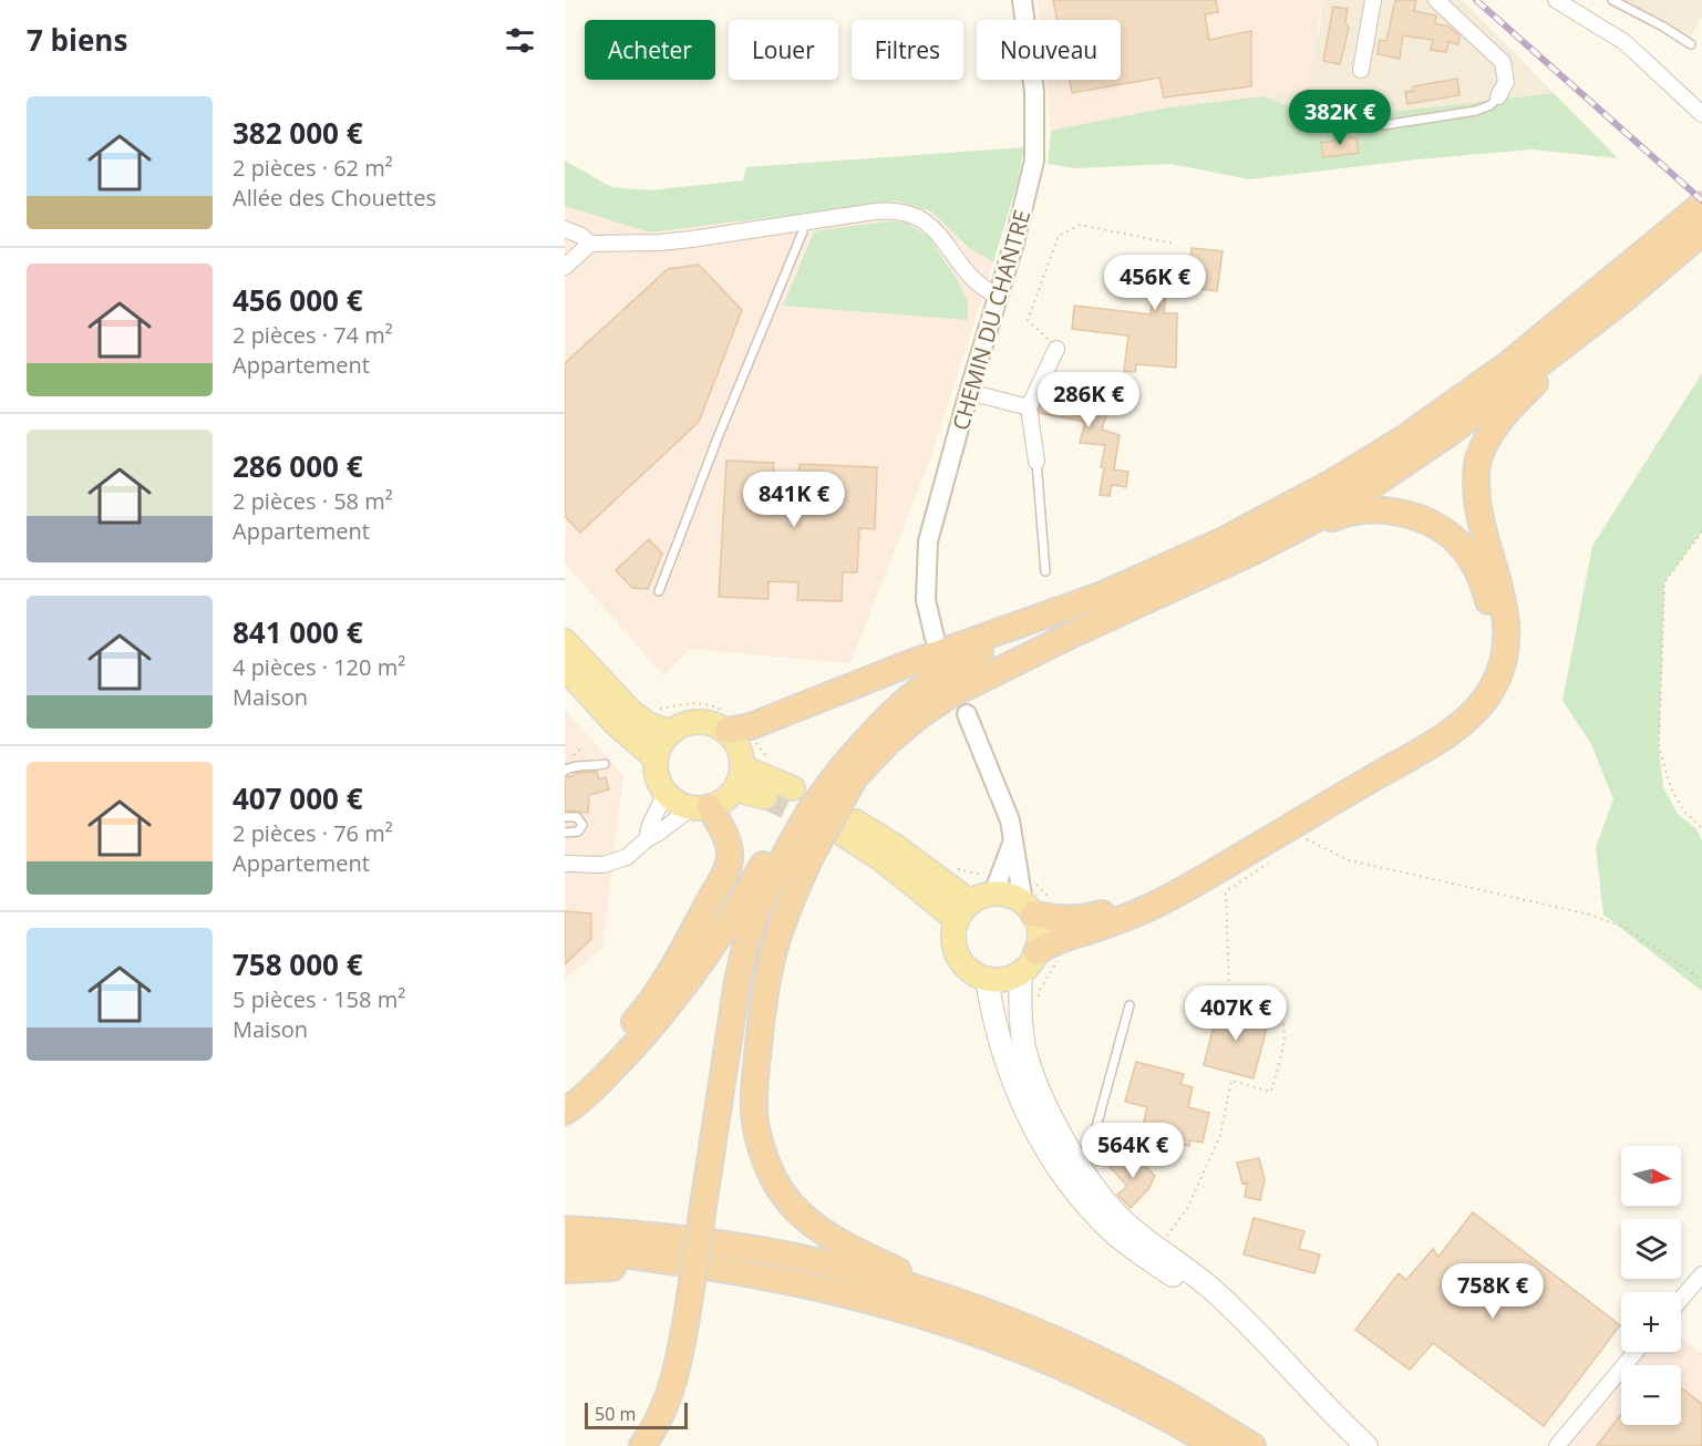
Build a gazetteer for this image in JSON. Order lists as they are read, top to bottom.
{
  "streets": {
    "street": ["CHEMIN DU CHANTRE"]
  },
  "scale_bar": "50 m",
  "north": "right",
  "page": {
    "heading": "7 biens",
    "chip": [
      "Acheter",
      "Louer",
      "Filtres",
      "Nouveau"
    ],
    "list": [
      {
        "name": "382 000 €",
        "note": "2 pièces · 62 m² · Allée des Chouettes"
      },
      {
        "name": "456 000 €",
        "note": "2 pièces · 74 m² · Appartement"
      },
      {
        "name": "286 000 €",
        "note": "2 pièces · 58 m² · Appartement"
      },
      {
        "name": "841 000 €",
        "note": "4 pièces · 120 m² · Maison"
      },
      {
        "name": "407 000 €",
        "note": "2 pièces · 76 m² · Appartement"
      },
      {
        "name": "758 000 €",
        "note": "5 pièces · 158 m² · Maison"
      }
    ],
    "price": [
      "382K €",
      "456K €",
      "286K €",
      "841K €",
      "407K €",
      "564K €",
      "758K €"
    ],
    "map_buttons": ["+", "−"],
    "scale": "50 m"
  }
}
